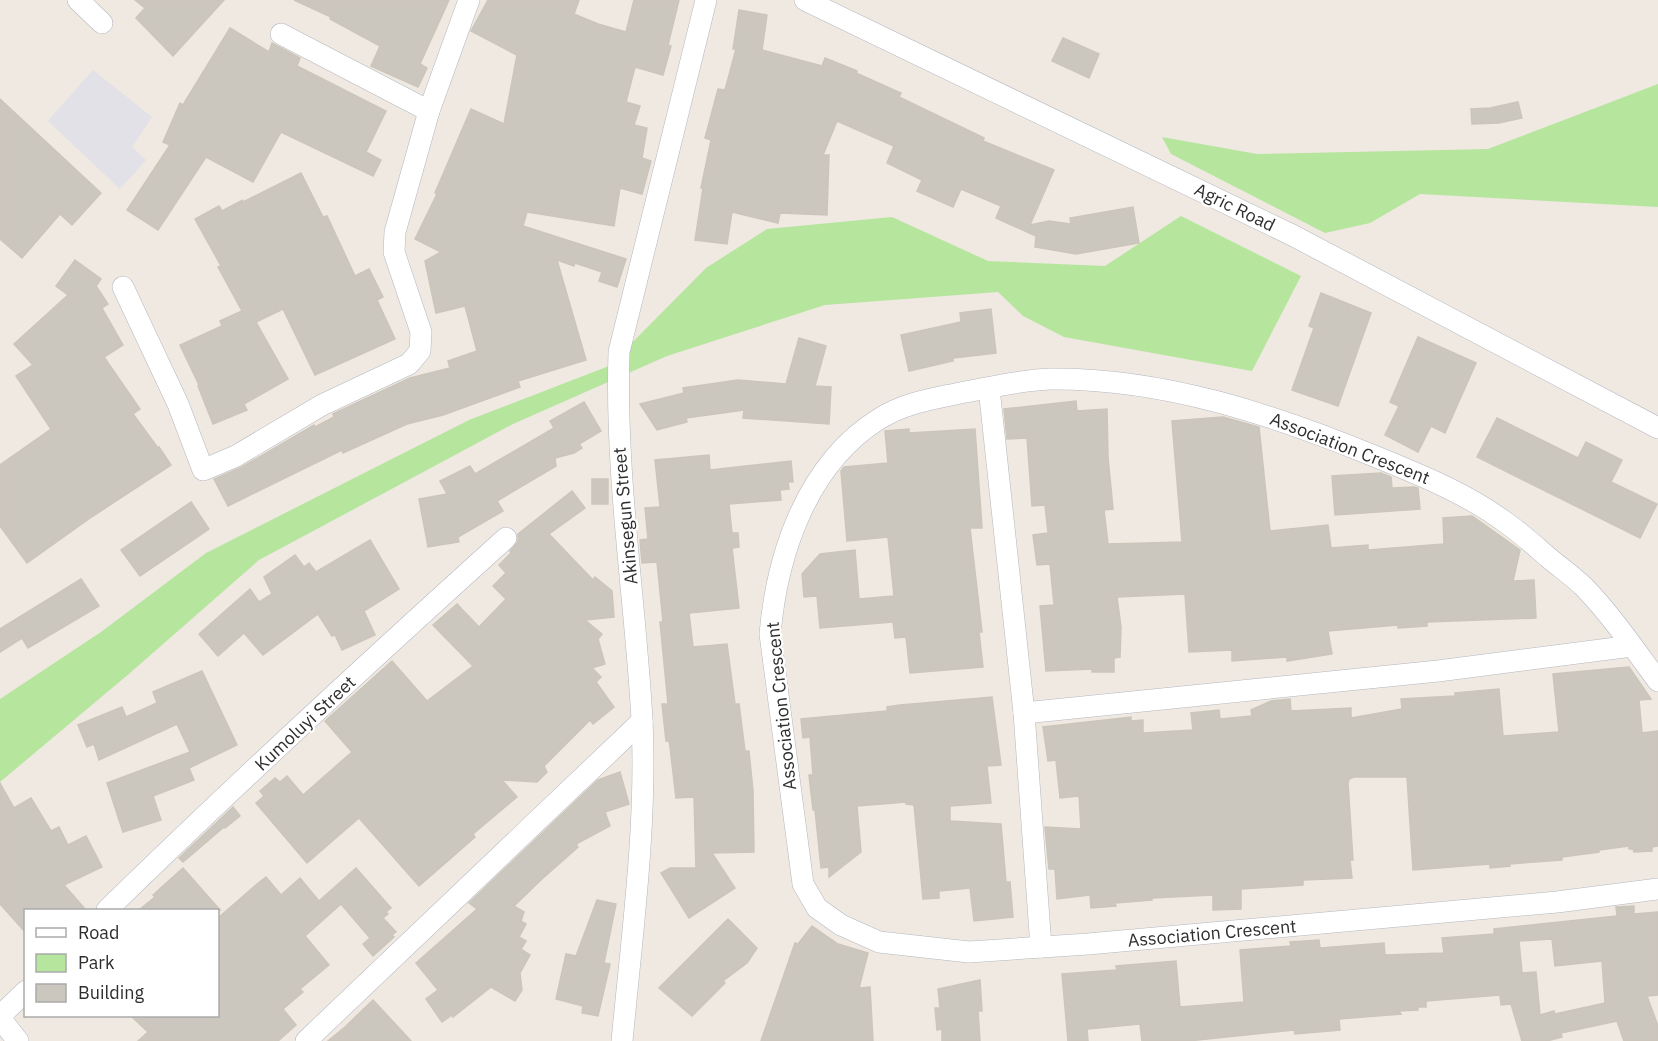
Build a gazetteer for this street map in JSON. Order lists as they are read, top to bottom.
{
  "streets": {
    "street": [
      "Agric Road",
      "Association Crescent",
      "Akinsegun Street",
      "Kumoluyi Street"
    ]
  },
  "legend": ["Road", "Park", "Building"]
}
